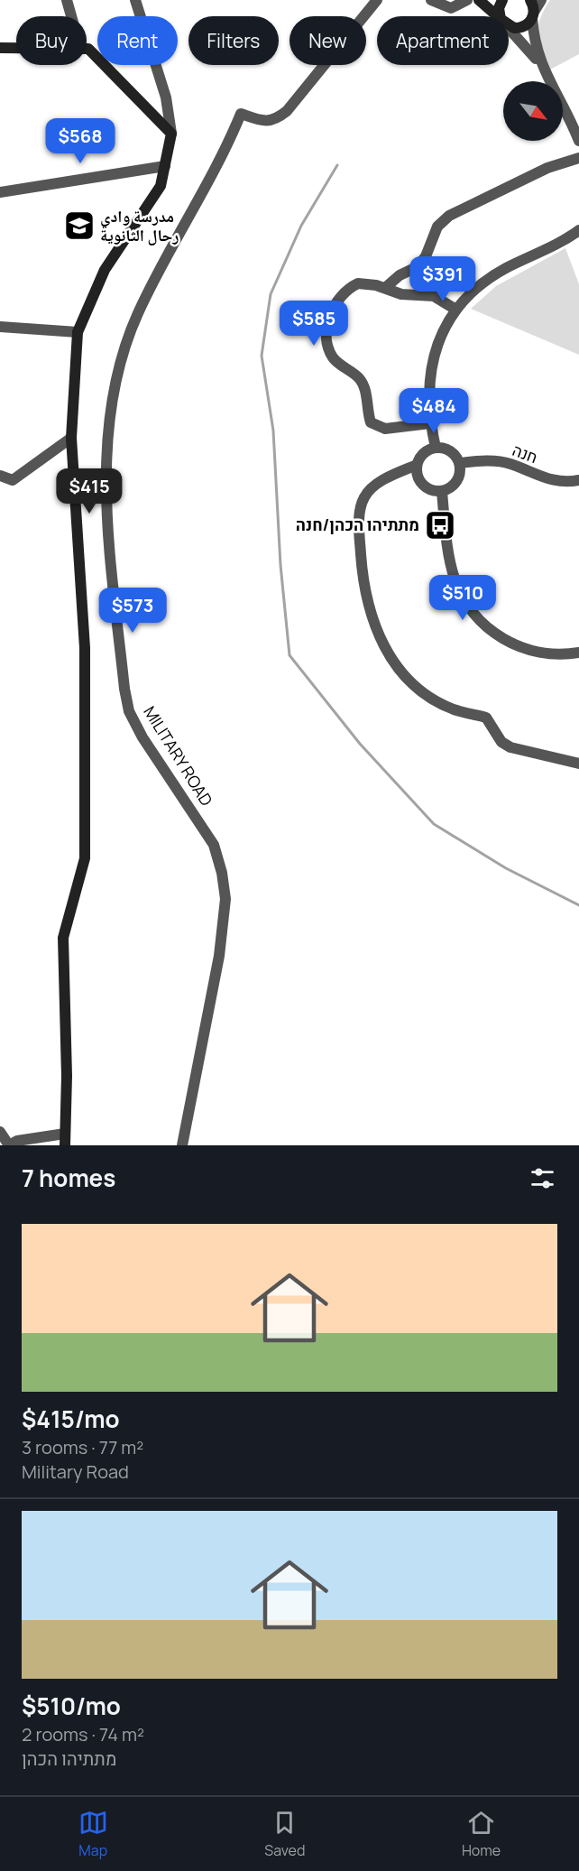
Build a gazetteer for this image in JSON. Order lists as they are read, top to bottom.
{
  "streets": {
    "street": ["חנה", "MILITARY ROAD"]
  },
  "places": {
    "school or university": ["مدرسة وادي رحال الثانوية"],
    "bus stop": ["מתתיהו הכהן/חנה"]
  },
  "north": "bottom right",
  "page": {
    "chip": [
      "Buy",
      "Rent",
      "Filters",
      "New",
      "Apartment"
    ],
    "price": [
      "$568",
      "$391",
      "$585",
      "$484",
      "$415",
      "$510",
      "$573"
    ],
    "heading": "7 homes",
    "list": [
      {
        "name": "$415/mo",
        "note": "3 rooms · 77 m² · Military Road"
      },
      {
        "name": "$510/mo",
        "note": "2 rooms · 74 m² · מתתיהו הכהן"
      }
    ],
    "tabs": ["Map", "Saved", "Home"]
  }
}
